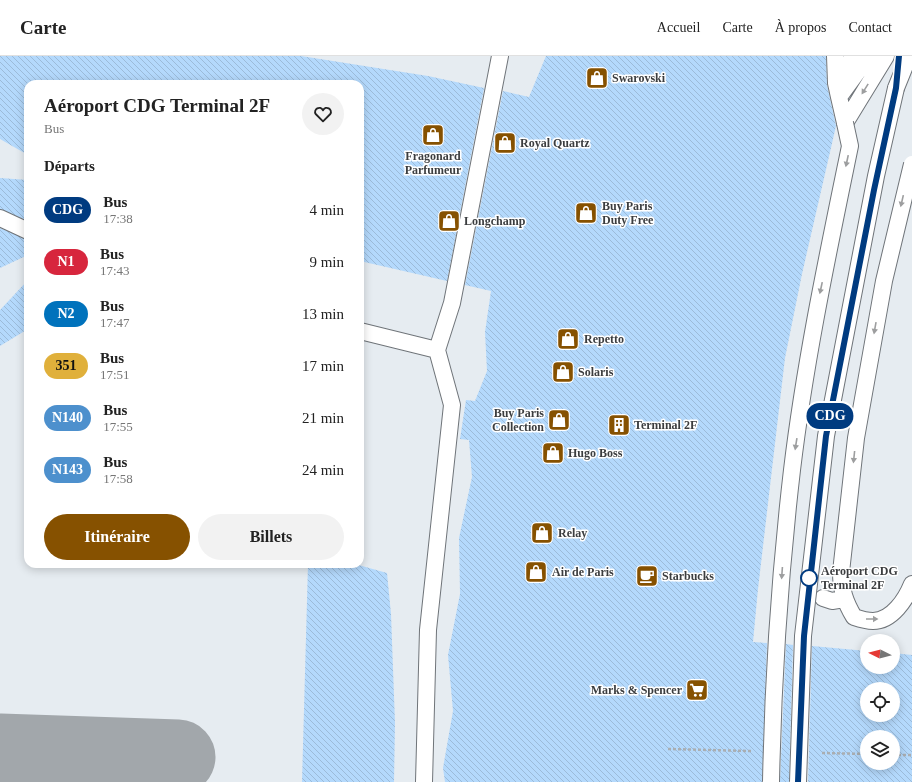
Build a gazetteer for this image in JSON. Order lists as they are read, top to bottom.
{
  "places": {
    "shop": [
      "Swarovski",
      "Fragonard Parfumeur",
      "Royal Quartz",
      "Buy Paris Duty Free",
      "Longchamp",
      "Repetto",
      "Solaris",
      "Buy Paris Collection",
      "Hugo Boss",
      "Relay",
      "Air de Paris"
    ],
    "building": ["Terminal 2F"],
    "cafe": ["Starbucks"],
    "other": ["Aéroport CDG Terminal 2F"],
    "supermarket": ["Marks & Spencer"]
  },
  "lines": ["bus line CDG"],
  "north": "left",
  "page": {
    "header": "Carte",
    "nav": [
      "Accueil",
      "Carte",
      "À propos",
      "Contact"
    ],
    "on_map": "CDG",
    "heading": [
      ["Aéroport CDG Terminal 2F", "Bus"],
      "Départs"
    ],
    "list": [
      {
        "mark": "CDG",
        "name": "Bus",
        "note": "17:38",
        "value": "4 min"
      },
      {
        "mark": "N1",
        "name": "Bus",
        "note": "17:43",
        "value": "9 min"
      },
      {
        "mark": "N2",
        "name": "Bus",
        "note": "17:47",
        "value": "13 min"
      },
      {
        "mark": "351",
        "name": "Bus",
        "note": "17:51",
        "value": "17 min"
      },
      {
        "mark": "N140",
        "name": "Bus",
        "note": "17:55",
        "value": "21 min"
      },
      {
        "mark": "N143",
        "name": "Bus",
        "note": "17:58",
        "value": "24 min"
      }
    ],
    "buttons": ["Itinéraire", "Billets"]
  }
}
